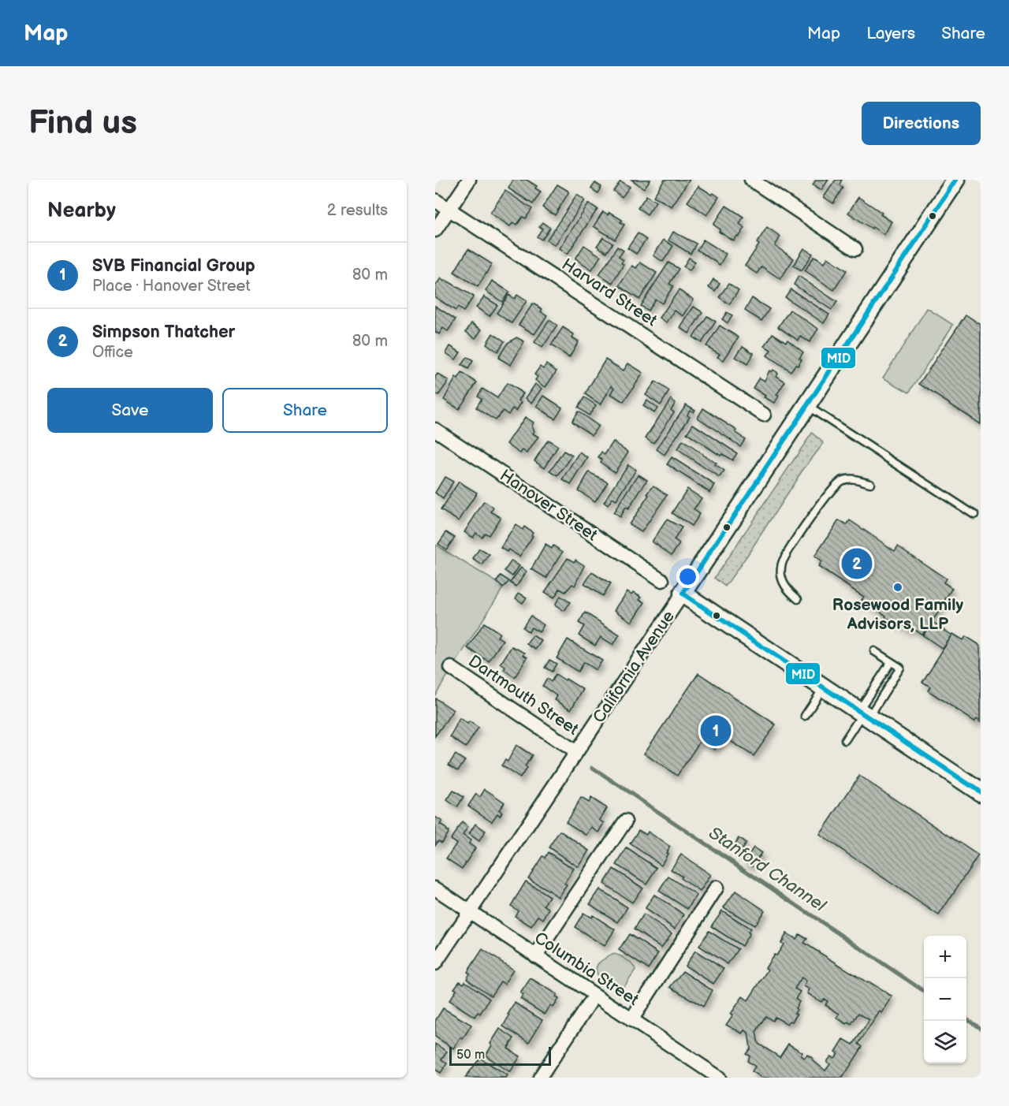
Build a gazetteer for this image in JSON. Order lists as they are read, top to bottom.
{
  "streets": {
    "street": [
      "Harvard Street",
      "Hanover Street",
      "California Avenue",
      "Dartmouth Street",
      "Columbia Street"
    ]
  },
  "crossings": [
    ["California Avenue", "Dartmouth Street"],
    ["California Avenue", "Columbia Street"]
  ],
  "water": ["Stanford Channel"],
  "places": ["Rosewood Family Advisors, LLP"],
  "lines": ["transit line MID"],
  "scale_bar": "50 m",
  "page": {
    "header": "Map",
    "nav": ["Map", "Layers", "Share"],
    "buttons": [
      "Directions",
      ["Save", "Share"]
    ],
    "title": "Find us",
    "heading": ["Nearby", "2 results"],
    "list": [
      {
        "mark": "1",
        "name": "SVB Financial Group",
        "note": "Place · Hanover Street",
        "value": "80 m"
      },
      {
        "mark": "2",
        "name": "Simpson Thatcher",
        "note": "Office",
        "value": "80 m"
      }
    ],
    "pins": ["2", "1"],
    "map_buttons": ["+", "−"],
    "scale": "50 m"
  }
}
